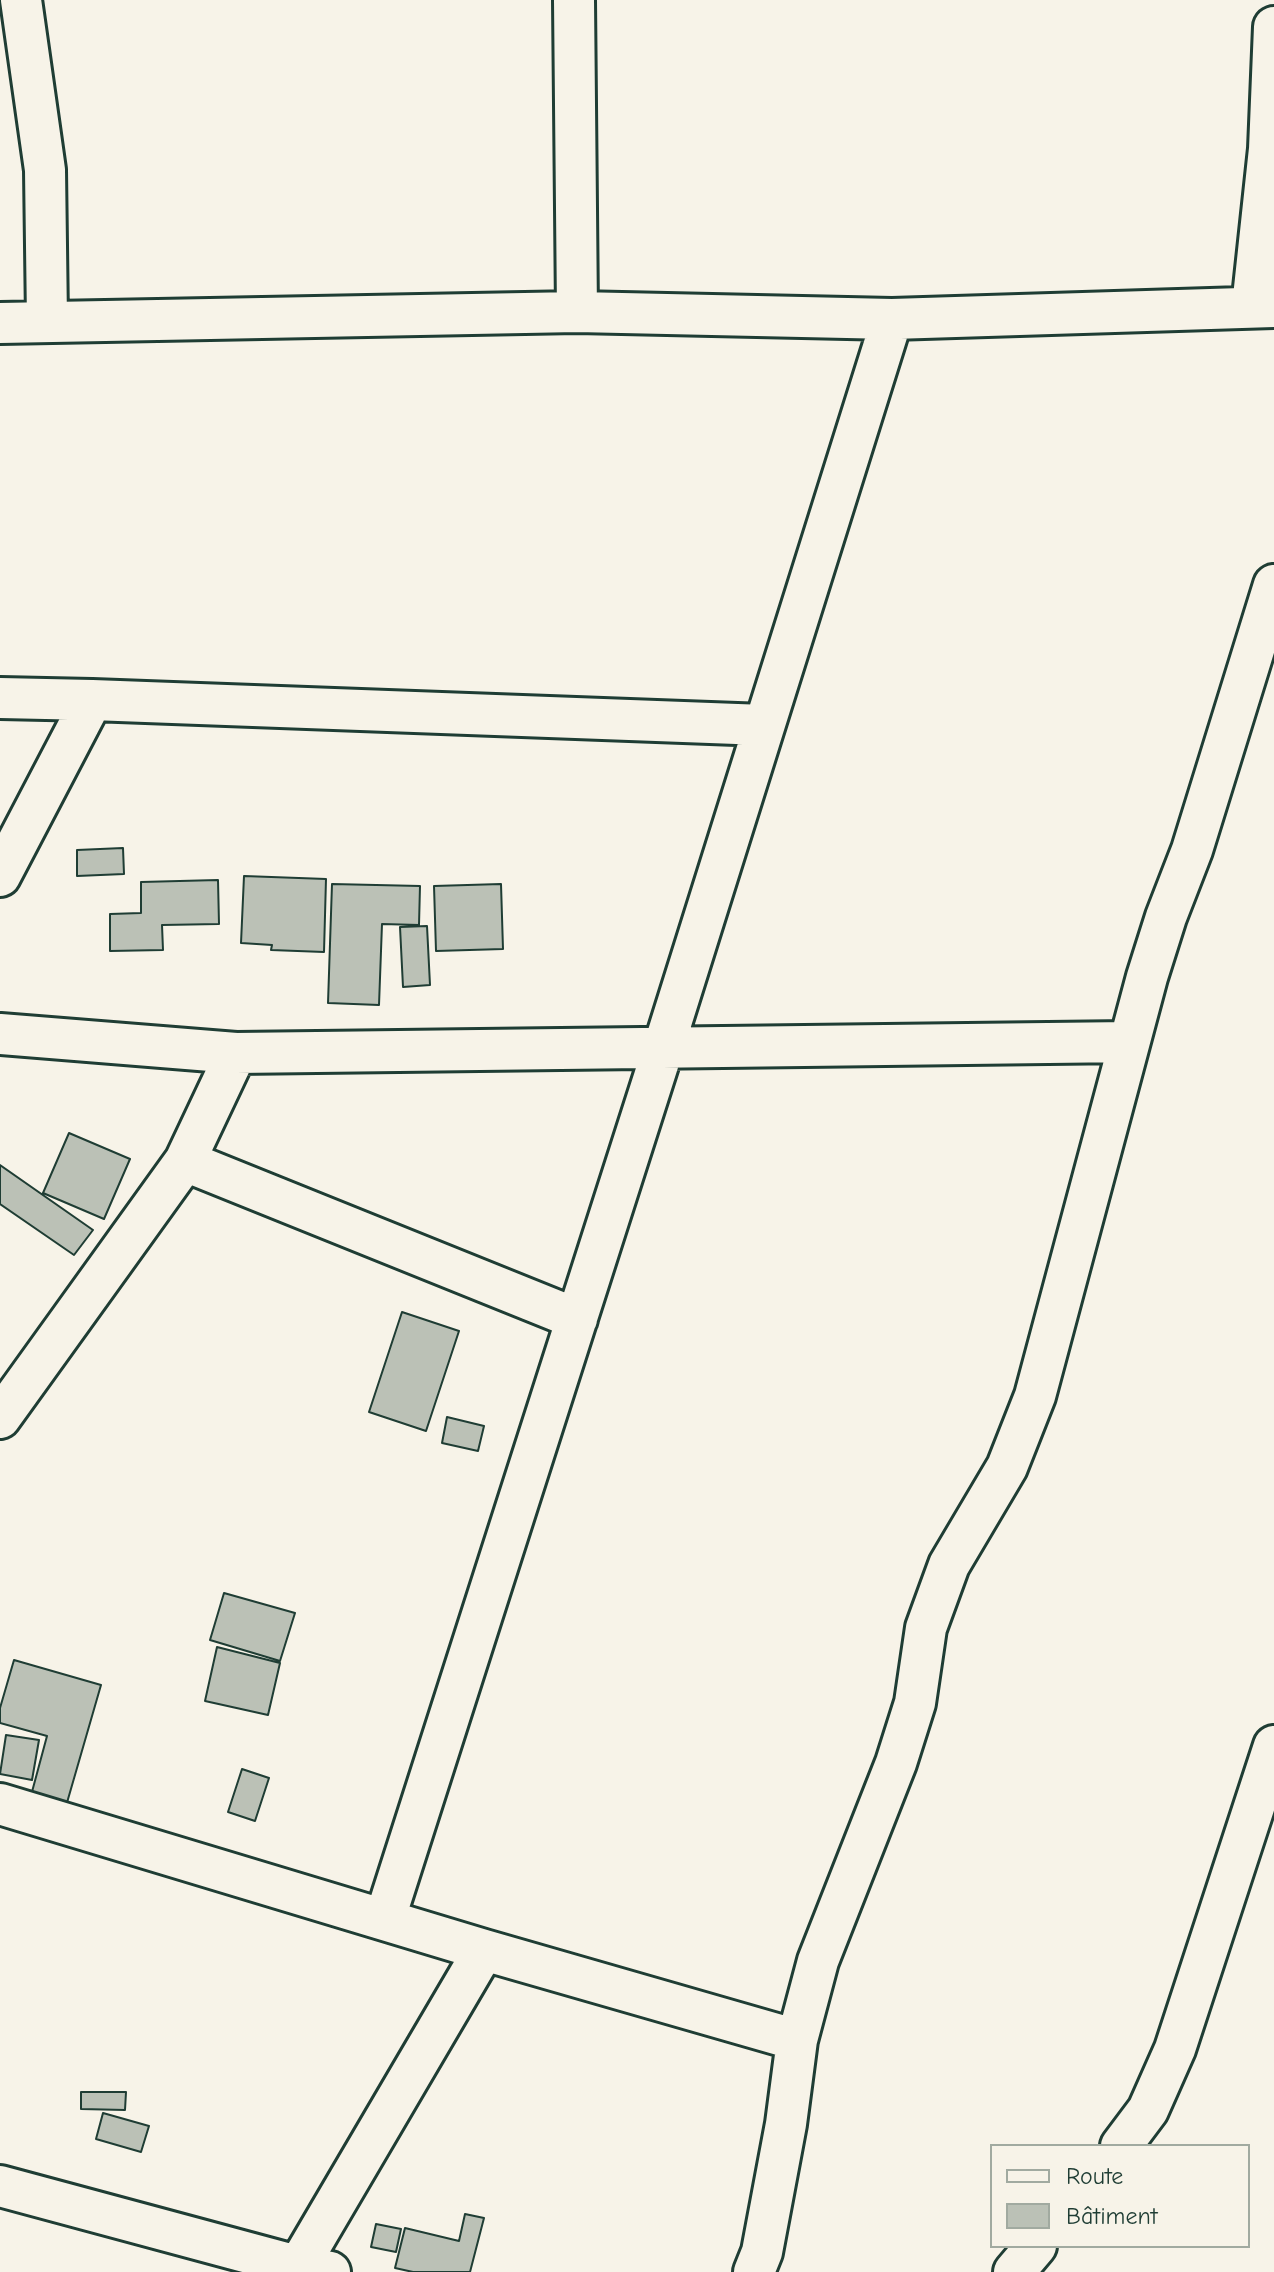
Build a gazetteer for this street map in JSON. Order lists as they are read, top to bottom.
{
  "legend": ["Route", "Bâtiment"]
}
